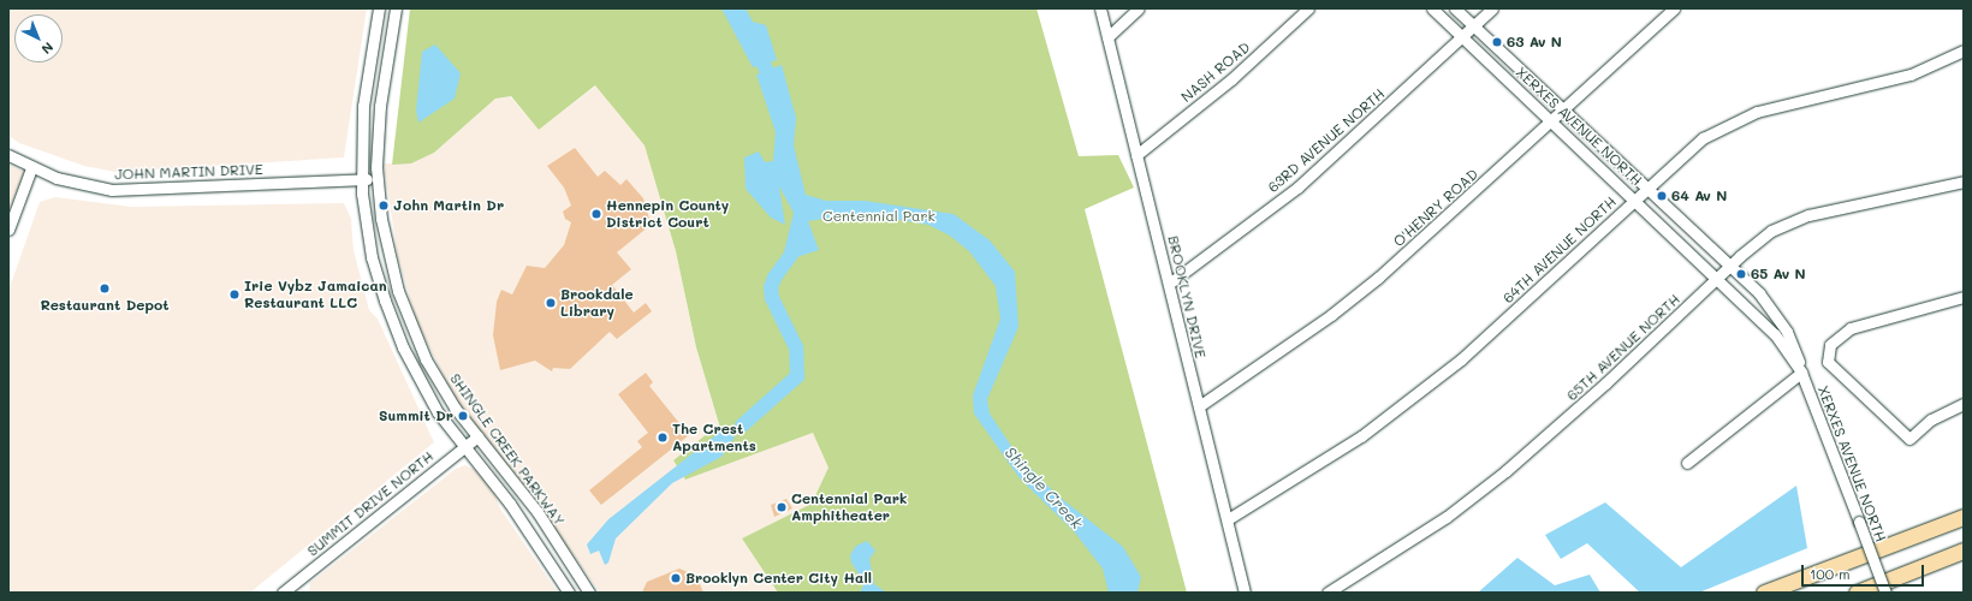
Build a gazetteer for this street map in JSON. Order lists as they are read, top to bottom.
{
  "streets": {
    "street": [
      "NASH ROAD",
      "XERXES AVENUE NORTH",
      "63RD AVENUE NORTH",
      "JOHN MARTIN DRIVE",
      "O'HENRY ROAD",
      "64TH AVENUE NORTH",
      "BROOKLYN DRIVE",
      "65TH AVENUE NORTH",
      "SHINGLE CREEK PARKWAY",
      "SUMMIT DRIVE NORTH"
    ]
  },
  "crossings": [
    ["NASH ROAD", "BROOKLYN DRIVE"],
    ["XERXES AVENUE NORTH", "63RD AVENUE NORTH"],
    ["XERXES AVENUE NORTH", "O'HENRY ROAD"],
    ["XERXES AVENUE NORTH", "64TH AVENUE NORTH"],
    ["XERXES AVENUE NORTH", "65TH AVENUE NORTH"],
    ["63RD AVENUE NORTH", "BROOKLYN DRIVE"],
    ["JOHN MARTIN DRIVE", "SHINGLE CREEK PARKWAY"],
    ["O'HENRY ROAD", "BROOKLYN DRIVE"],
    ["64TH AVENUE NORTH", "BROOKLYN DRIVE"],
    ["SHINGLE CREEK PARKWAY", "SUMMIT DRIVE NORTH"]
  ],
  "water": ["Shingle Creek"],
  "parks": ["Centennial Park"],
  "places": [
    "63 Av N",
    "64 Av N",
    "John Martin Dr",
    "Hennepin County District Court",
    "65 Av N",
    "Restaurant Depot",
    "Irie Vybz Jamaican Restaurant LLC",
    "Brookdale Library",
    "Summit Dr",
    "The Crest Apartments",
    "Centennial Park Amphitheater",
    "Brooklyn Center City Hall"
  ],
  "scale_bar": "100 m",
  "north": "bottom right"
}
